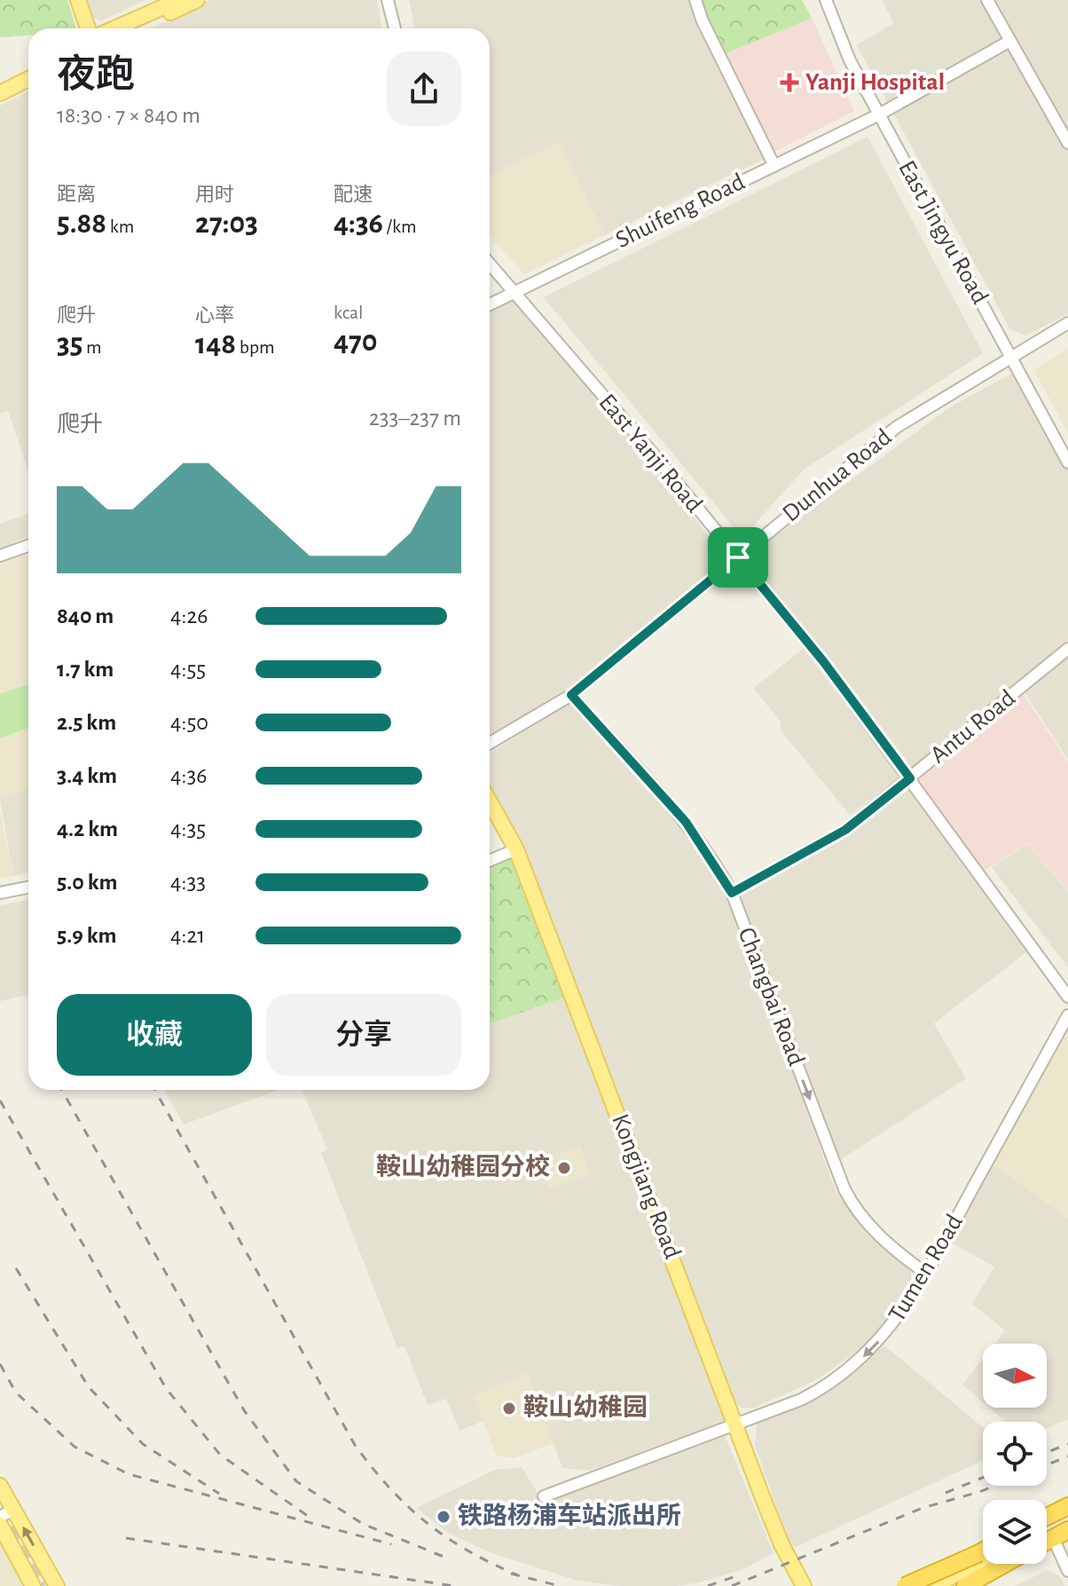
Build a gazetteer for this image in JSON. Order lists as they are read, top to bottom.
{
  "streets": {
    "main road": ["Kongjiang Road"],
    "street": [
      "Shuifeng Road",
      "East Jingyu Road",
      "East Yanji Road",
      "Dunhua Road",
      "Antu Road",
      "Changbai Road",
      "Tumen Road"
    ]
  },
  "crossings": [
    ["Shuifeng Road", "East Jingyu Road"],
    ["Shuifeng Road", "East Yanji Road"],
    ["East Jingyu Road", "Dunhua Road"],
    ["East Yanji Road", "Dunhua Road"],
    ["East Yanji Road", "Antu Road"],
    ["Dunhua Road", "Changbai Road"],
    ["Antu Road", "Changbai Road"],
    ["Changbai Road", "Tumen Road"],
    ["Kongjiang Road", "Tumen Road"]
  ],
  "one_way": ["Changbai Road"],
  "places": {
    "health": ["Yanji Hospital"],
    "other": ["鞍山幼稚园分校", "鞍山幼稚园", "铁路杨浦车站派出所"]
  },
  "north": "right",
  "page": {
    "heading": ["夜跑", "18:30 · 7 × 840 m"],
    "stats": [
      ["距离", "5.88 km"],
      ["用时", "27:03"],
      ["配速", "4:36 /km"],
      ["爬升", "35 m"],
      ["心率", "148 bpm"],
      ["kcal", "470"]
    ],
    "chart": ["爬升", "233–237 m"],
    "list": [
      {
        "name": "840 m",
        "note": "4:26"
      },
      {
        "name": "1.7 km",
        "note": "4:55"
      },
      {
        "name": "2.5 km",
        "note": "4:50"
      },
      {
        "name": "3.4 km",
        "note": "4:36"
      },
      {
        "name": "4.2 km",
        "note": "4:35"
      },
      {
        "name": "5.0 km",
        "note": "4:33"
      },
      {
        "name": "5.9 km",
        "note": "4:21"
      }
    ],
    "buttons": ["收藏", "分享"]
  }
}
